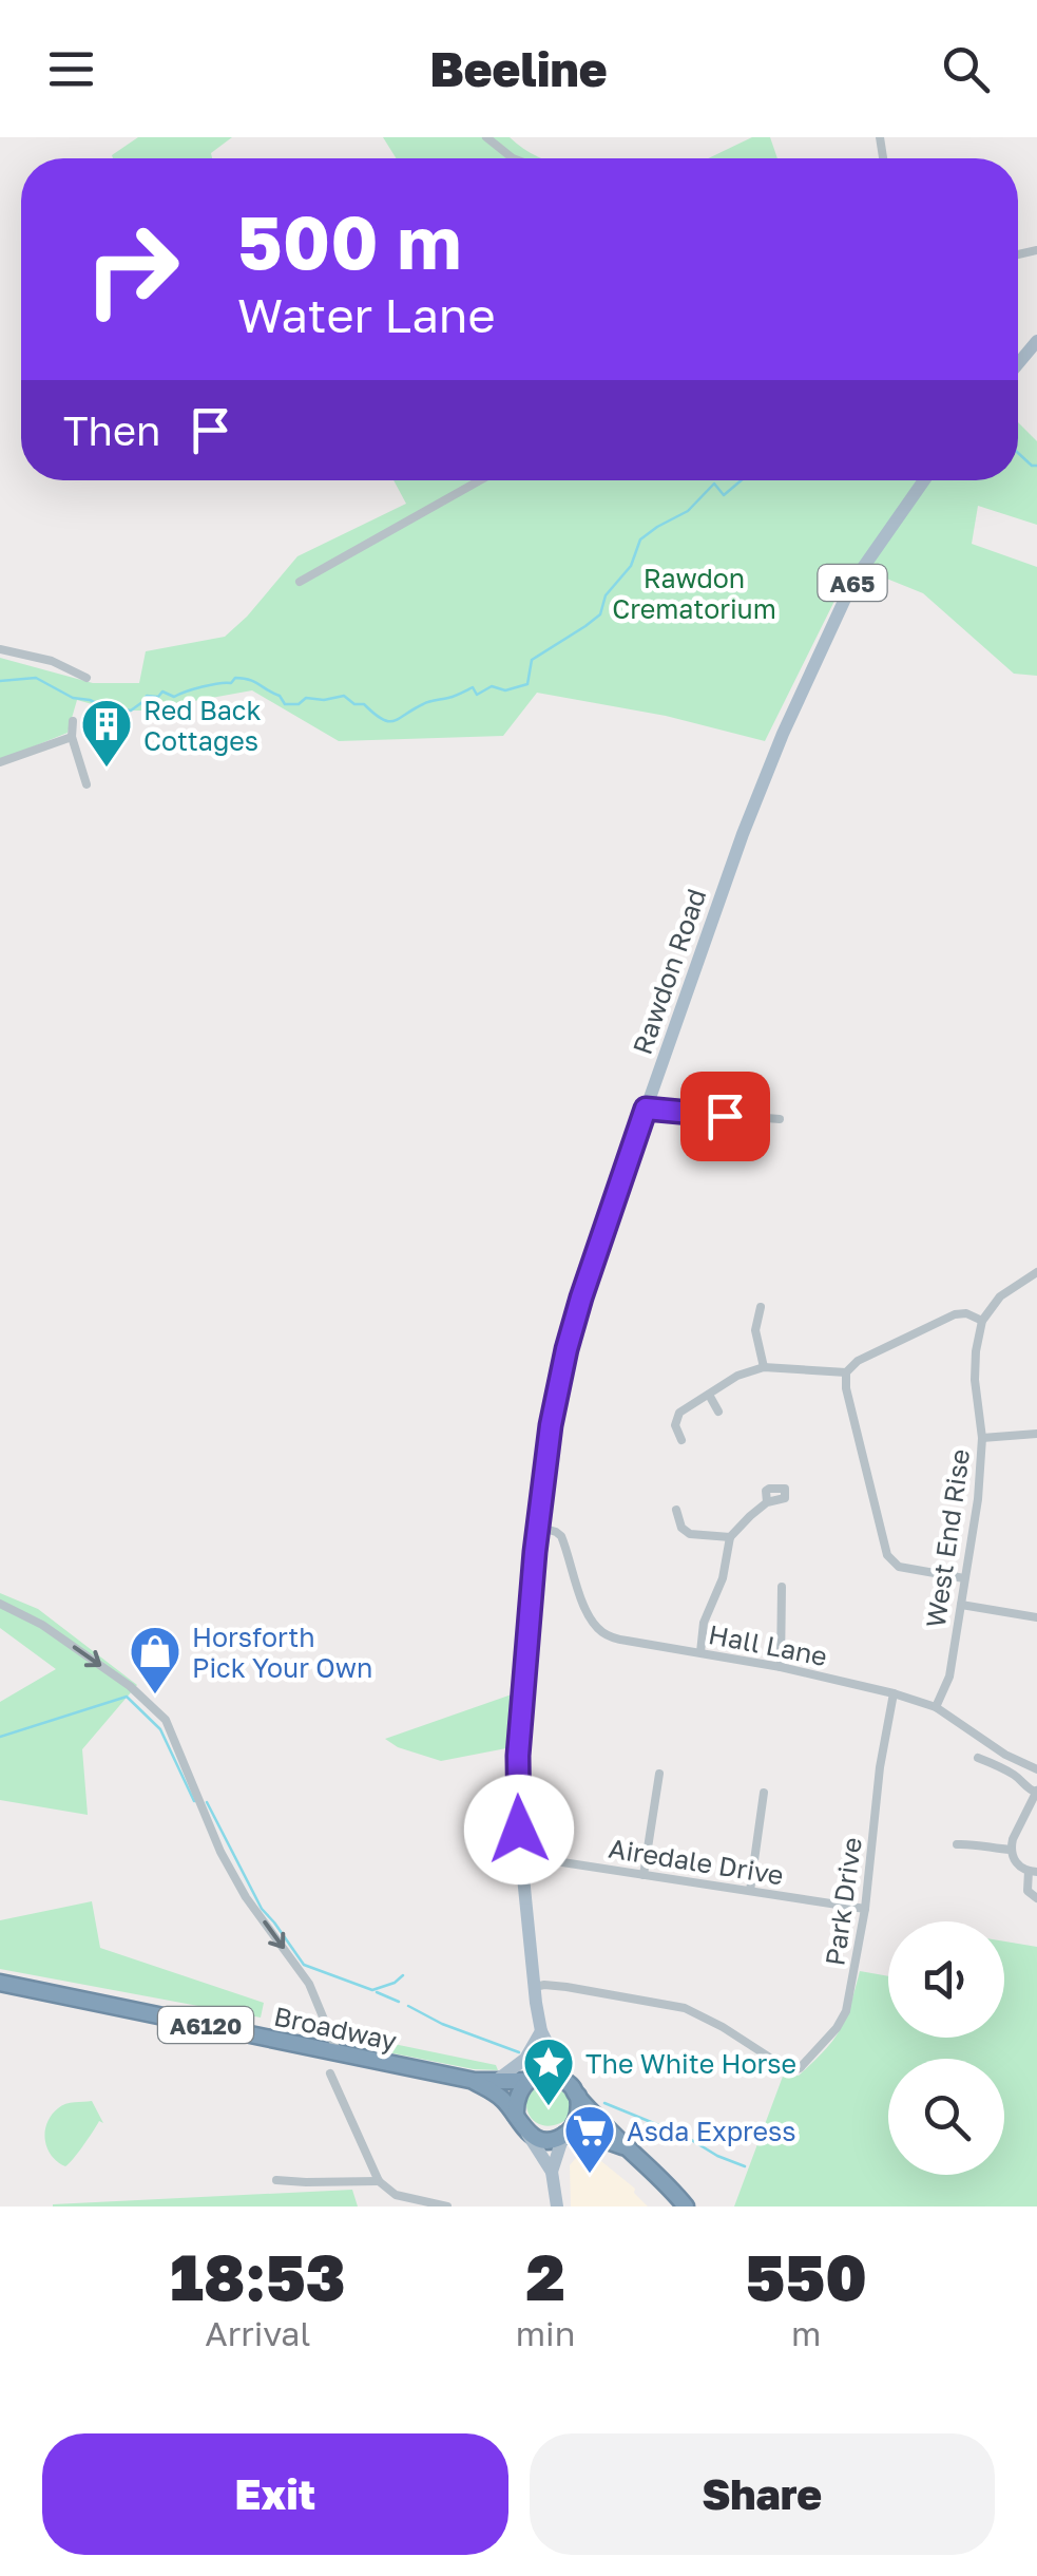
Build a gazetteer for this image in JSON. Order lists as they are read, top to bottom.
{
  "streets": {
    "highway": ["A6120", "Broadway"],
    "main road": ["A65", "Rawdon Road"],
    "street": [
      "West End Rise",
      "Hall Lane",
      "Airedale Drive",
      "Park Drive"
    ]
  },
  "crossings": [
    ["Rawdon Road", "Hall Lane"],
    ["Rawdon Road", "Airedale Drive"],
    ["Rawdon Road", "Park Drive"],
    ["Rawdon Road", "A6120"],
    ["West End Rise", "Hall Lane"],
    ["Hall Lane", "Park Drive"],
    ["Airedale Drive", "Park Drive"],
    ["A6120", "Broadway"]
  ],
  "parks": ["Rawdon Crematorium"],
  "places": {
    "building": ["Red Back Cottages"],
    "shop": ["Horsforth Pick Your Own"],
    "place": ["The White Horse"],
    "supermarket": ["Asda Express"]
  },
  "page": {
    "header": "Beeline",
    "turn": ["500 m", "Water Lane"],
    "then": "Then",
    "eta": [
      "18:53",
      "Arrival",
      "2",
      "min",
      "550",
      "m"
    ],
    "buttons": ["Exit", "Share"]
  }
}
